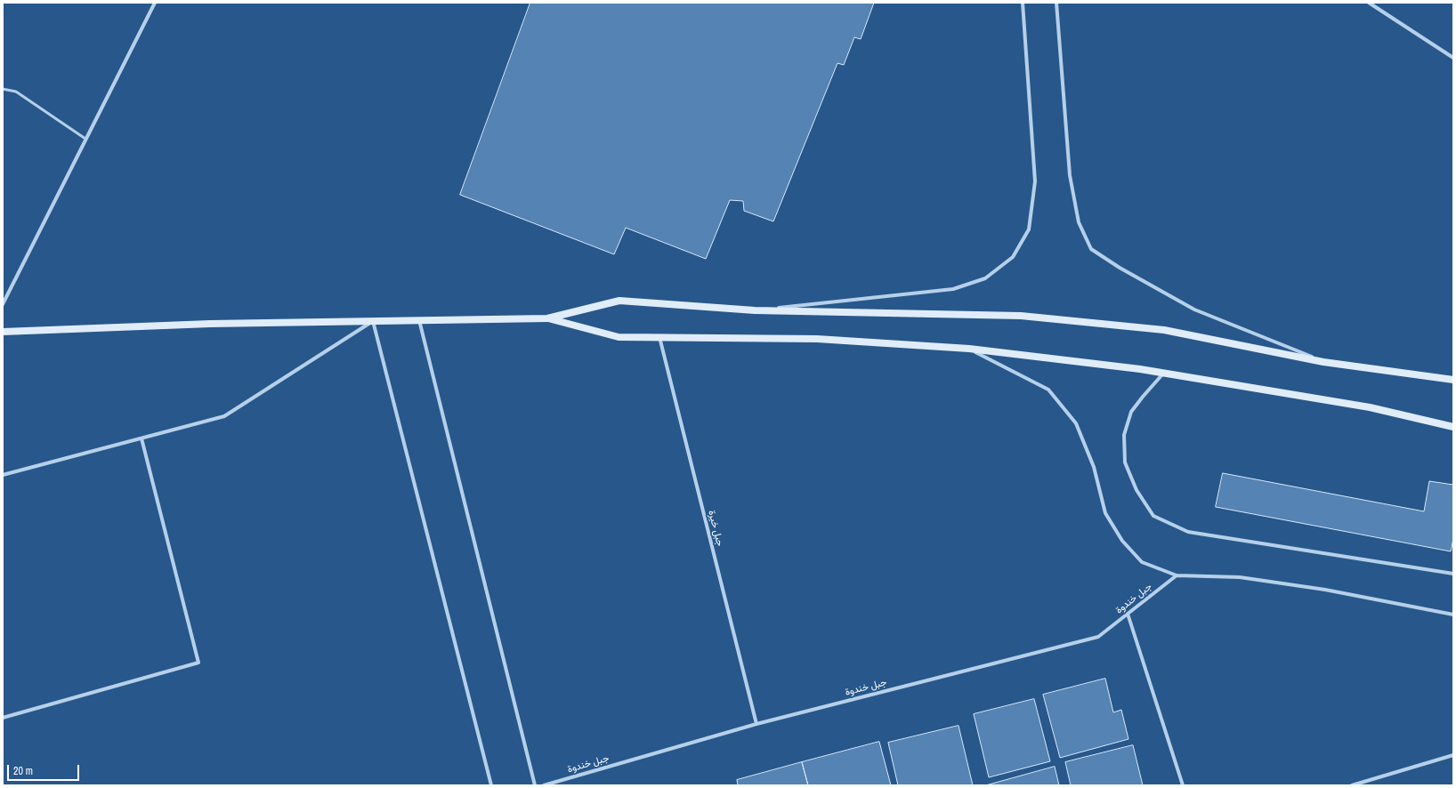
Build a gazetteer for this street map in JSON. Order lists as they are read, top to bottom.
{
  "streets": {
    "street": ["جبل خيرة", "جبل خندوة"]
  },
  "crossings": [
    ["جبل خيرة", "جبل خندوة"]
  ],
  "scale_bar": "20 m"
}
